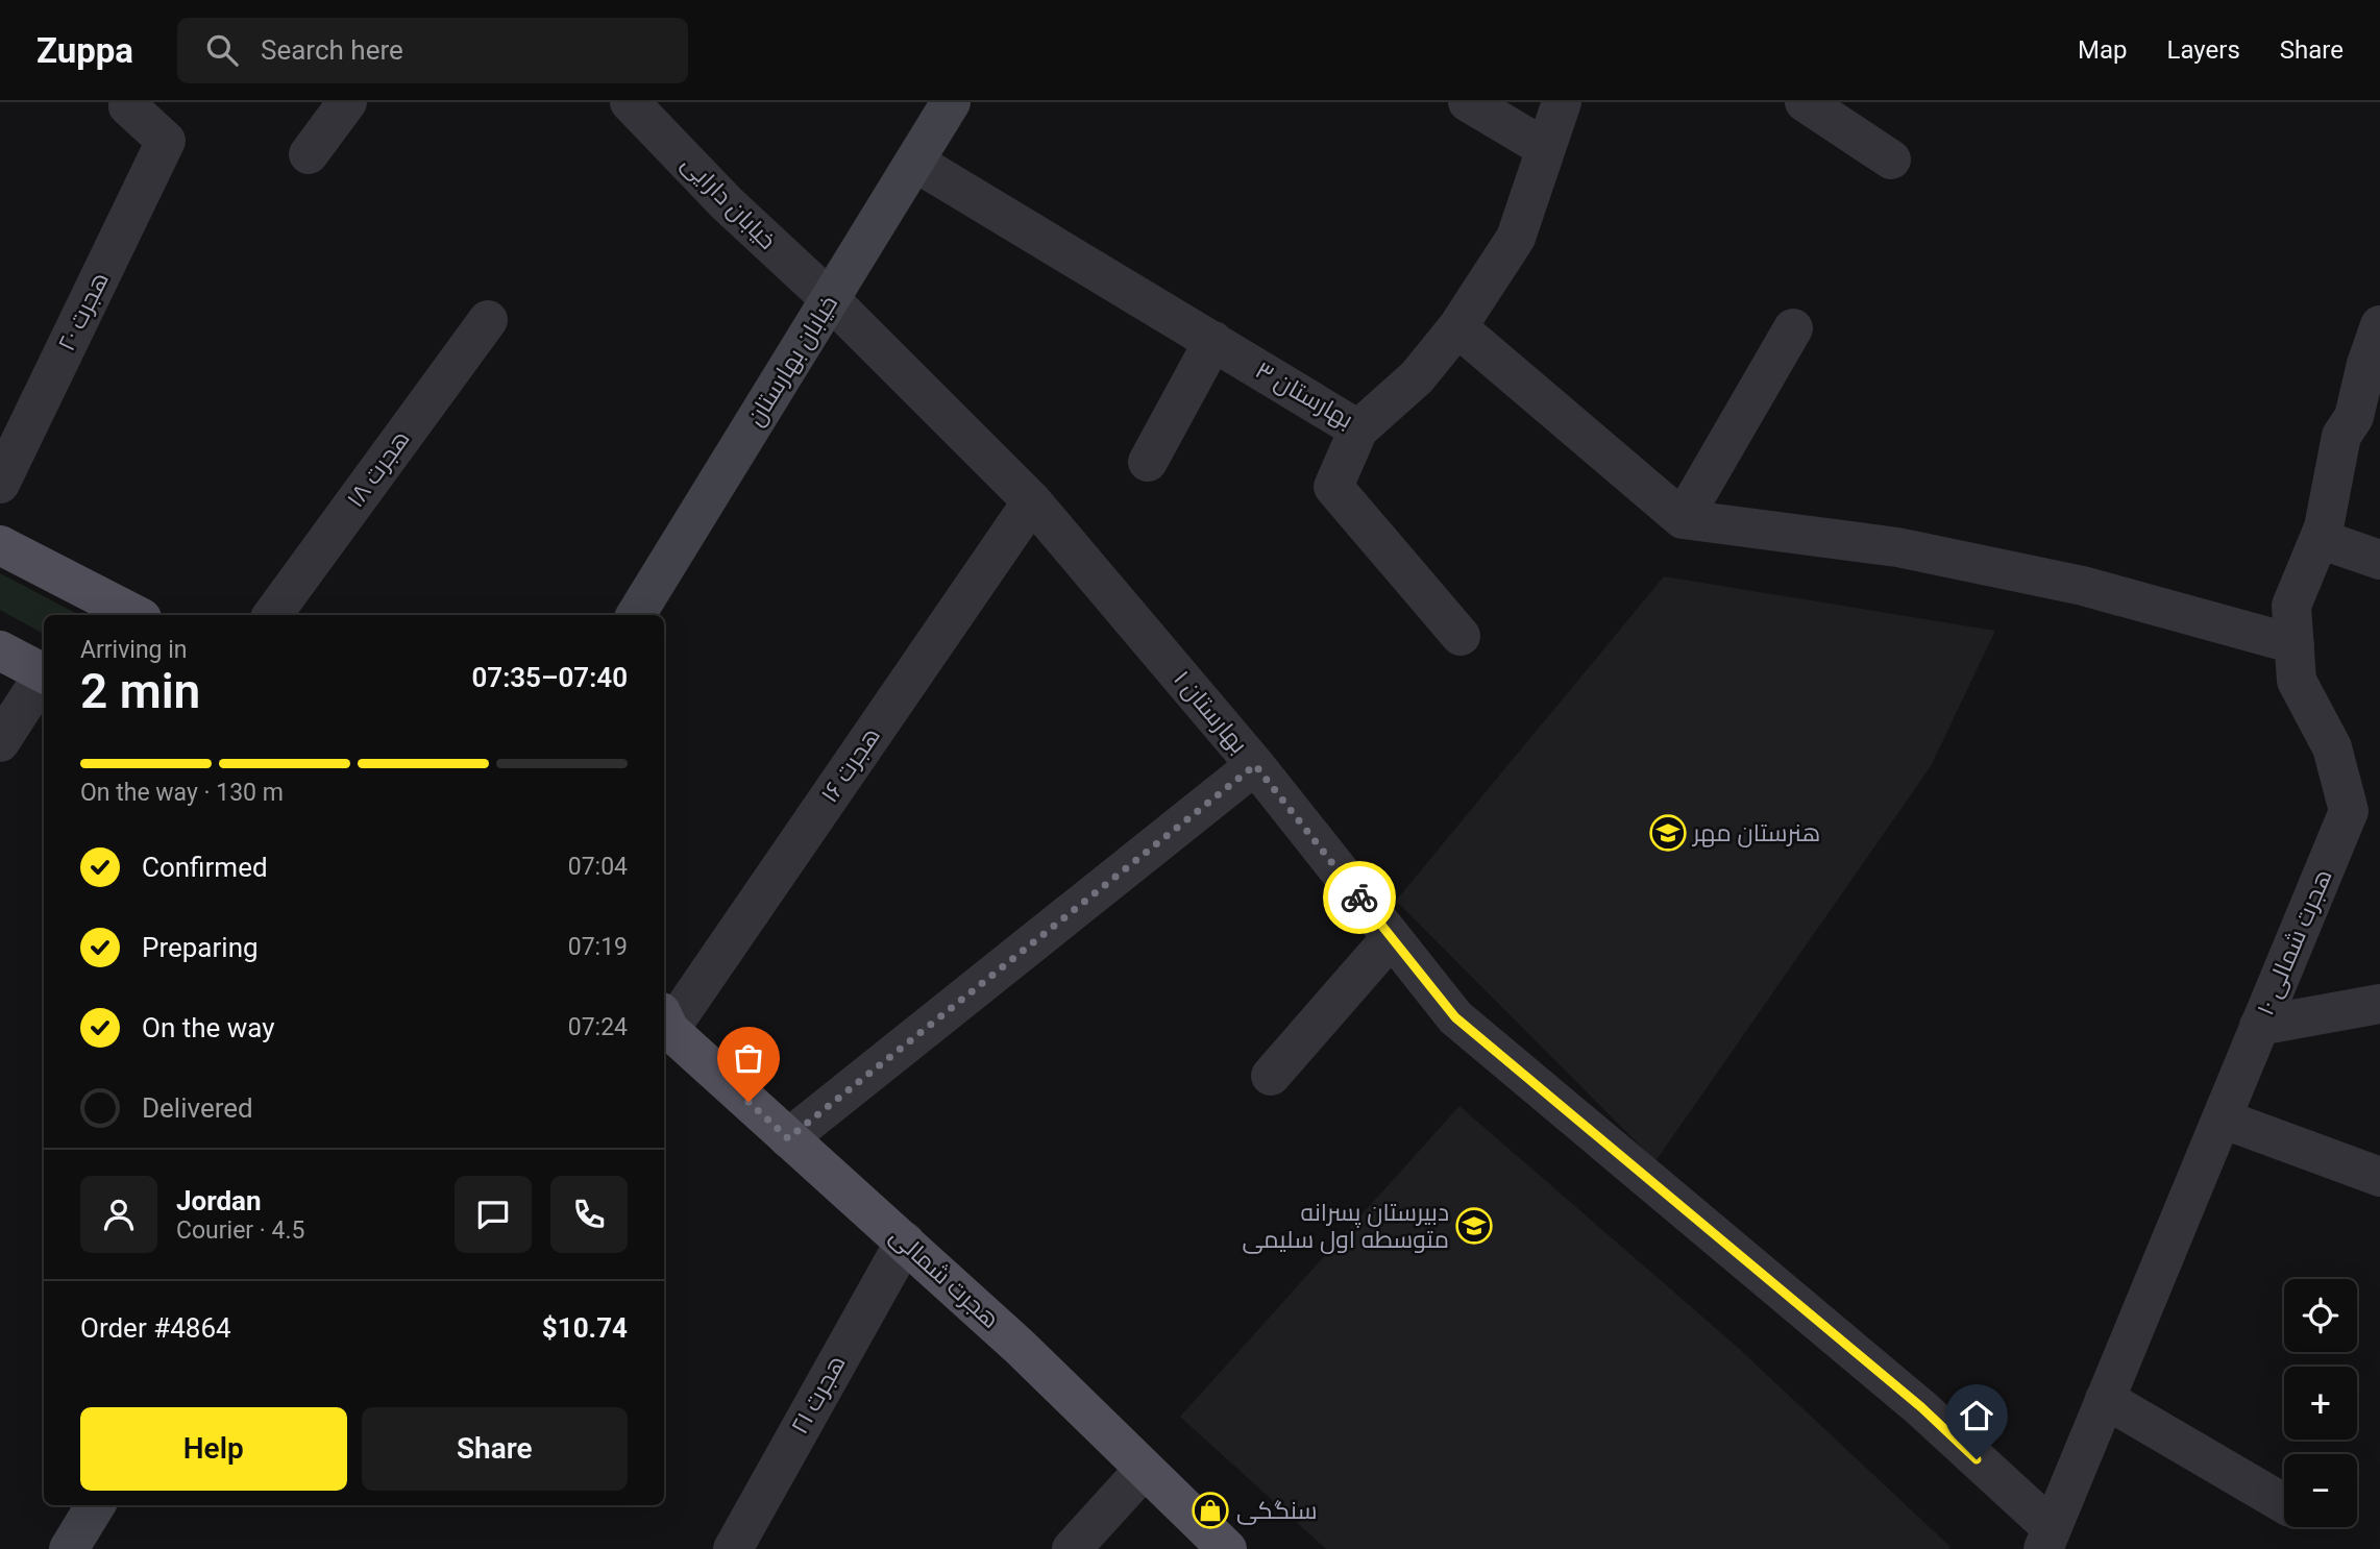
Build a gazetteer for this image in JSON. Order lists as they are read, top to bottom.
{
  "streets": {
    "main road": ["خیابان بهارستان", "هجرت شمالی"],
    "street": [
      "خیابان دارایی",
      "هجرت ۲۰",
      "بهارستان ۳",
      "هجرت ۱۸",
      "بهارستان ۱",
      "هجرت ۱۶",
      "هجرت شمالی ۱۰",
      "هجرت ۲۱"
    ]
  },
  "crossings": [
    ["خیابان دارایی", "خیابان بهارستان"],
    ["خیابان دارایی", "بهارستان ۱"],
    ["خیابان بهارستان", "بهارستان ۳"],
    ["خیابان بهارستان", "بهارستان ۱"],
    ["بهارستان ۱", "هجرت ۱۶"],
    ["بهارستان ۱", "هجرت شمالی ۱۰"],
    ["هجرت شمالی", "هجرت ۲۱"]
  ],
  "places": {
    "school or university": ["هنرستان مهر", "دبیرستان پسرانه متوسطه اول سلیمی"],
    "shop": ["سنگکی"]
  },
  "page": {
    "header": "Zuppa",
    "search": "Search here",
    "nav": ["Map", "Layers", "Share"],
    "heading": ["2 min", "Arriving in", "07:35–07:40"],
    "panel": [
      "Jordan",
      "Courier · 4.5",
      "Order #4864",
      "$10.74"
    ],
    "bar": "On the way · 130 m",
    "list": [
      ["Confirmed", "07:04"],
      ["Preparing", "07:19"],
      ["On the way", "07:24"],
      "Delivered"
    ],
    "map_buttons": ["+", "−"],
    "buttons": ["Help", "Share"]
  }
}
